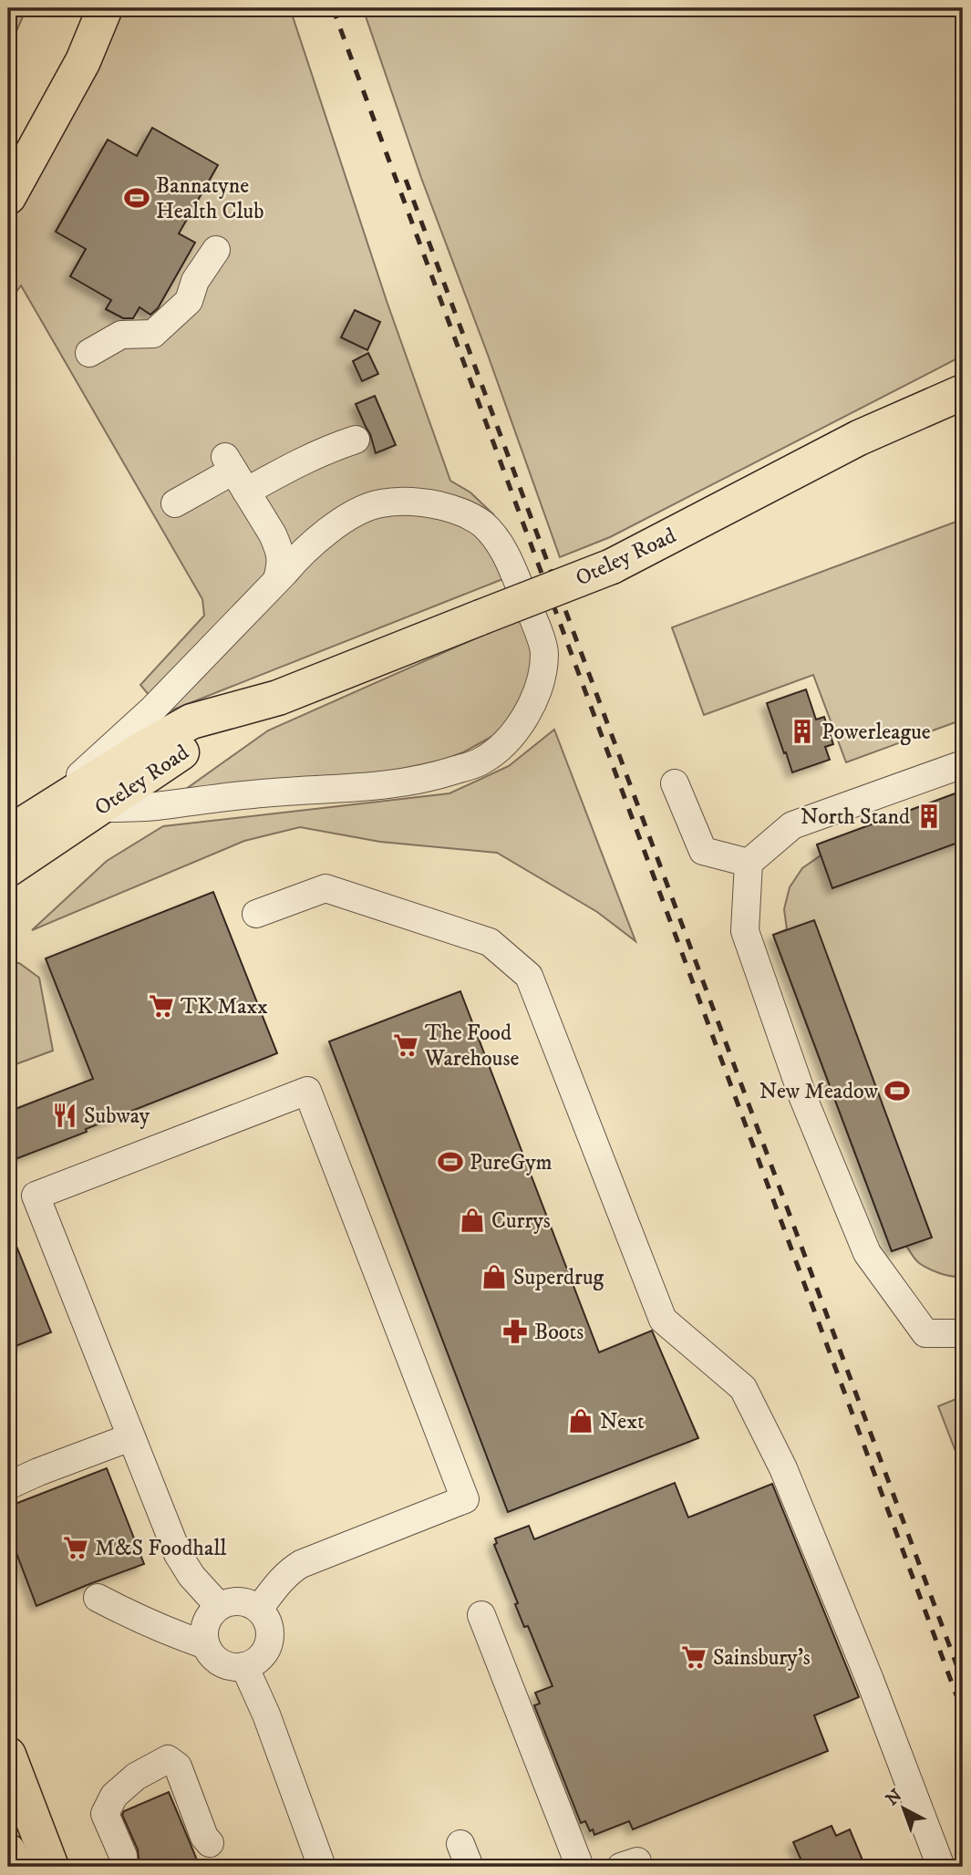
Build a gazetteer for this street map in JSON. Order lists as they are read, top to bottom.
{
  "streets": {
    "main road": ["Oteley Road"]
  },
  "places": {
    "sports": ["Bannatyne Health Club", "New Meadow", "PureGym"],
    "building": ["Powerleague", "North Stand"],
    "supermarket": [
      "TK Maxx",
      "The Food Warehouse",
      "M&S Foodhall",
      "Sainsbury's"
    ],
    "restaurant": ["Subway"],
    "shop": ["Currys", "Superdrug", "Next"],
    "pharmacy": ["Boots"]
  },
  "north": "top left"
}
